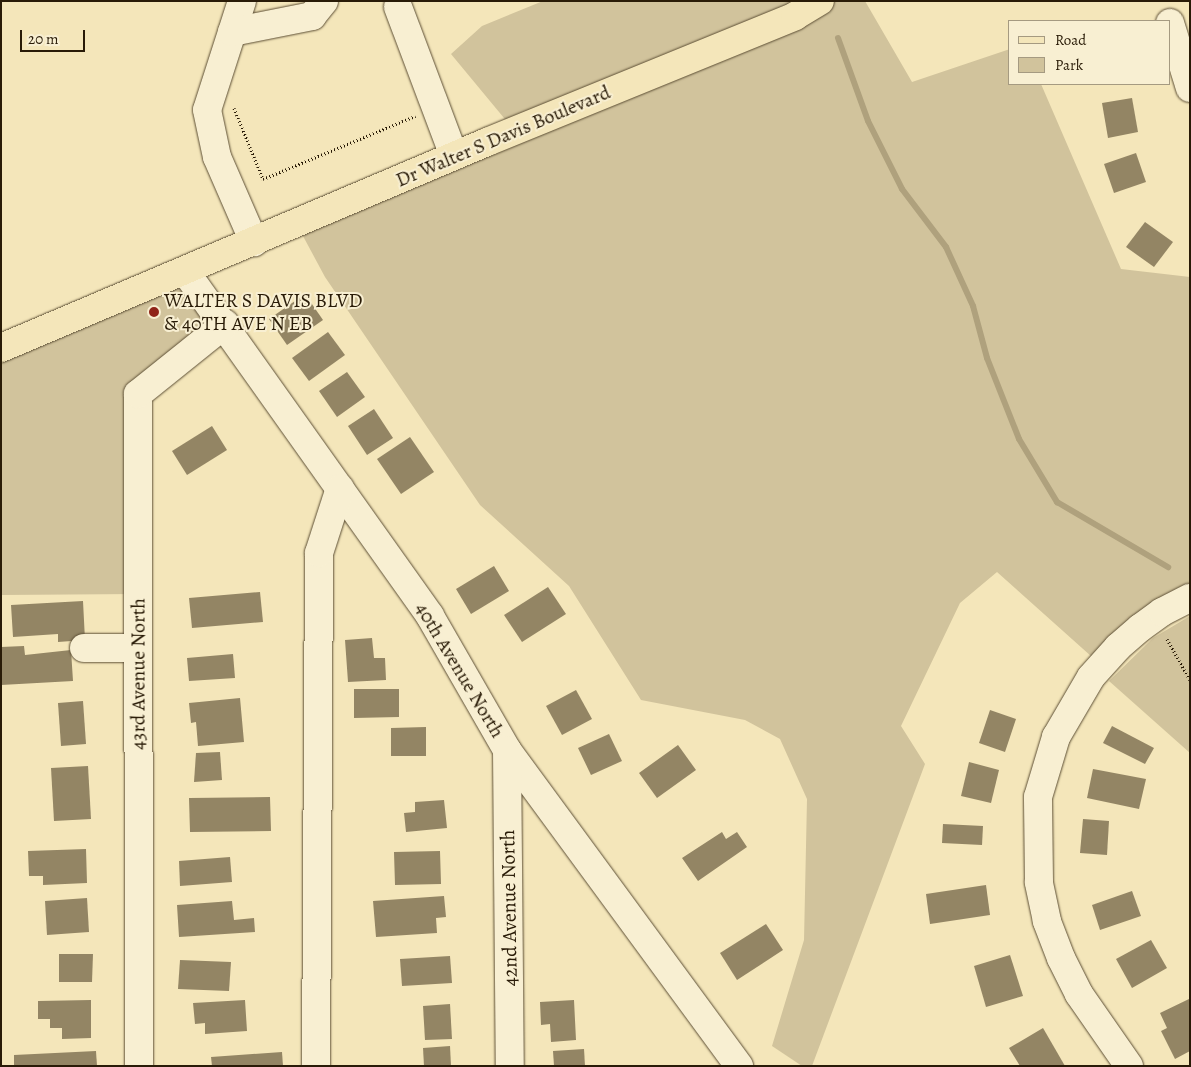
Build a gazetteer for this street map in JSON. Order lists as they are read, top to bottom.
{
  "streets": {
    "main road": ["Dr Walter S Davis Boulevard"],
    "street": ["40th Avenue North", "43rd Avenue North", "42nd Avenue North"]
  },
  "crossings": [
    ["Dr Walter S Davis Boulevard", "40th Avenue North"],
    ["40th Avenue North", "43rd Avenue North"],
    ["40th Avenue North", "42nd Avenue North"]
  ],
  "places": ["WALTER S DAVIS BLVD & 40TH AVE N EB"],
  "legend": ["Road", "Park"],
  "scale_bar": "20 m"
}
